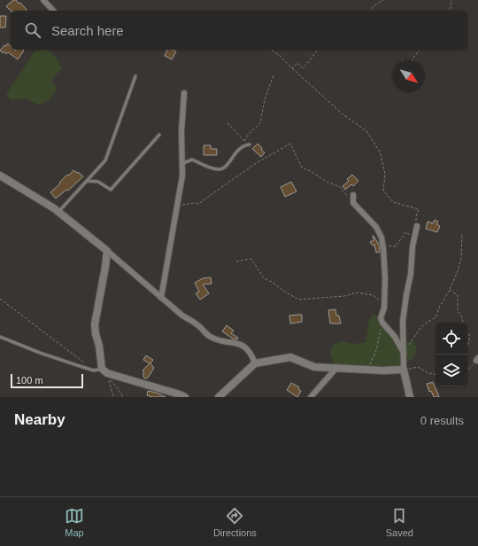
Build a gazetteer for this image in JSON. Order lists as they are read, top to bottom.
{
  "scale_bar": "100 m",
  "north": "bottom right",
  "page": {
    "search": "Search here",
    "scale": "100 m",
    "heading": ["Nearby", "0 results"],
    "nav": ["Map", "Directions", "Saved"]
  }
}
